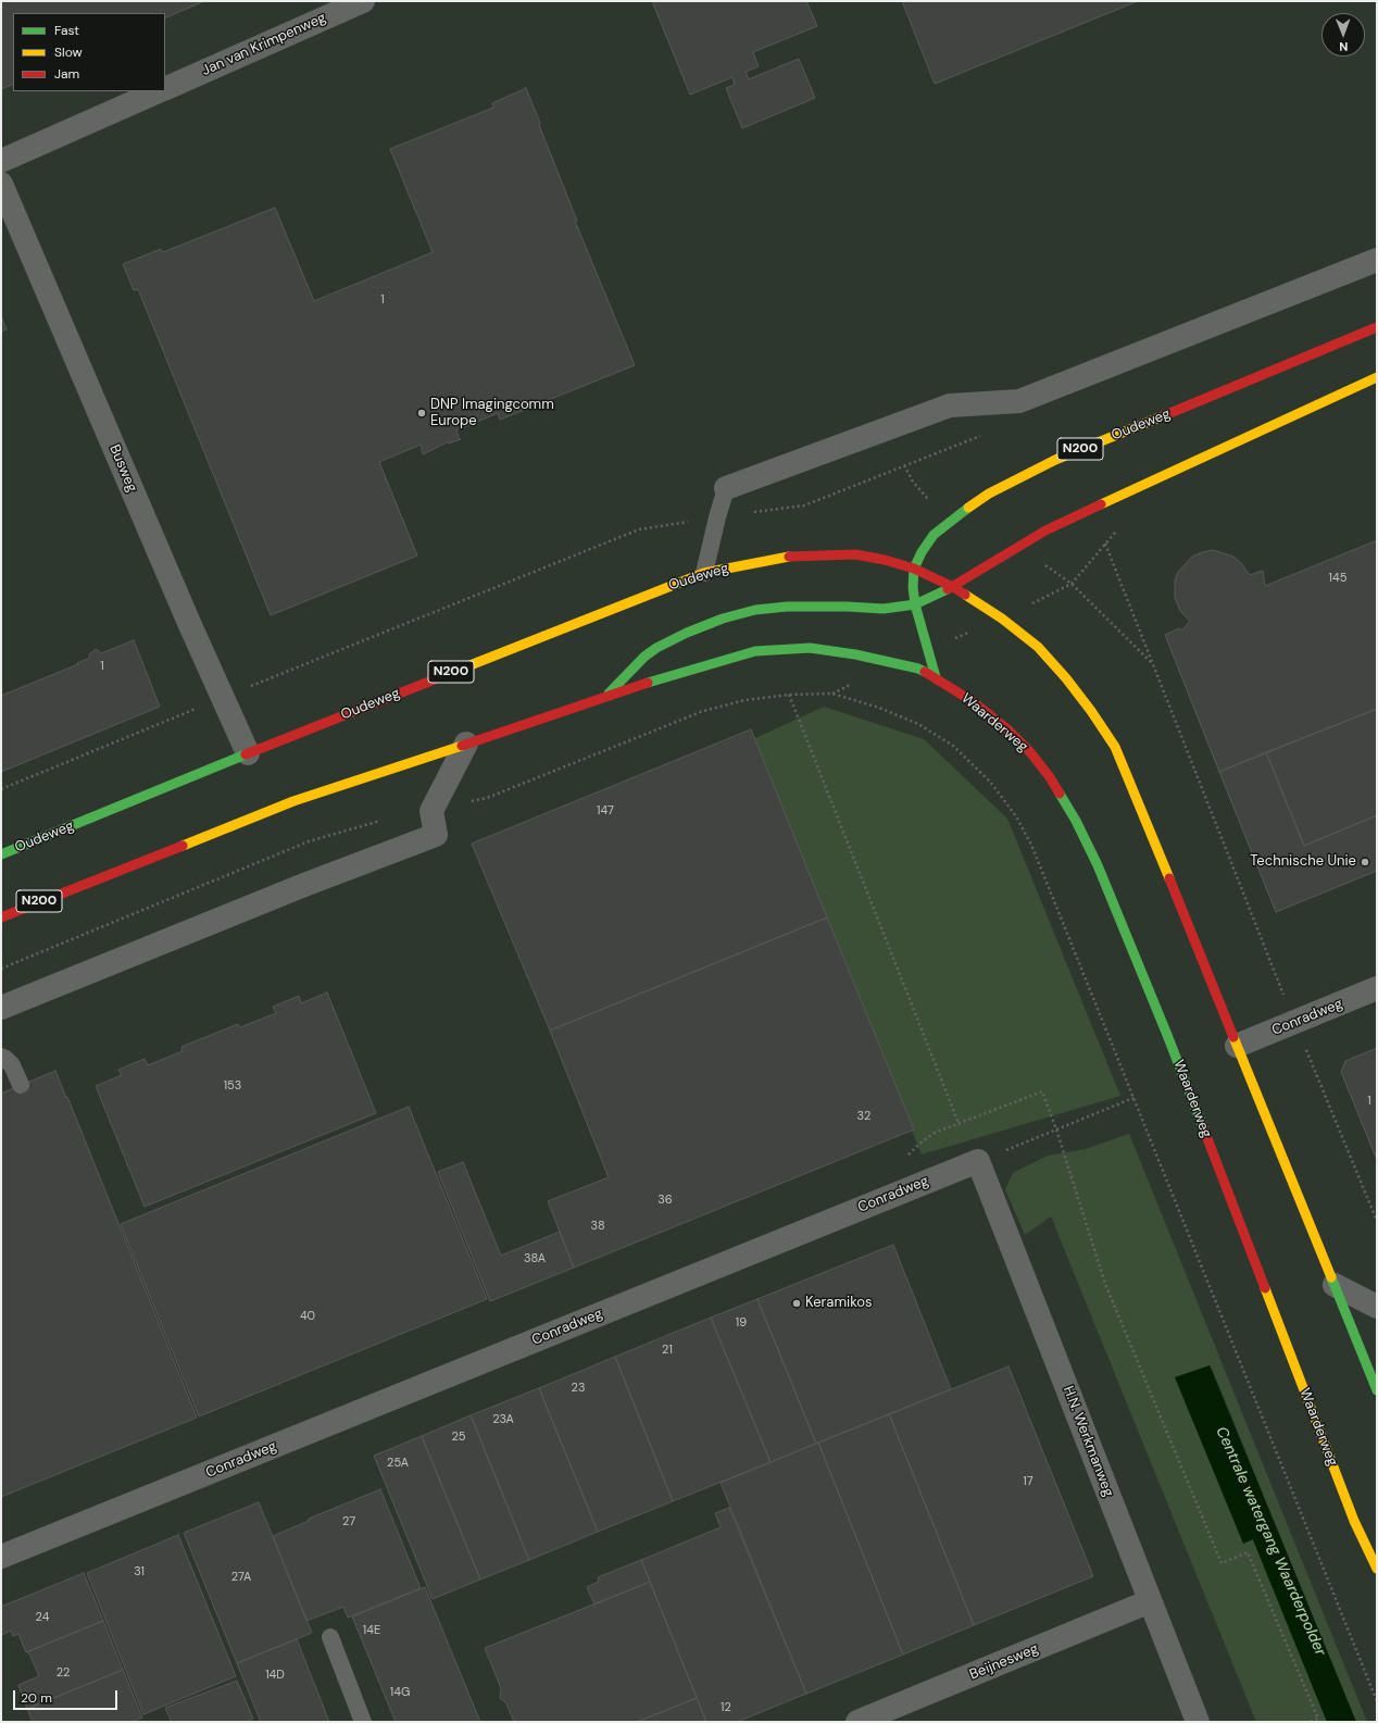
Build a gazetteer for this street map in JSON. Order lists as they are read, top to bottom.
{
  "streets": {
    "main road": ["Oudeweg", "N200", "Waarderweg"],
    "street": [
      "Jan van Krimpenweg",
      "Busweg",
      "Conradweg",
      "H.N. Werkmanweg",
      "Beijnesweg"
    ]
  },
  "crossings": [
    ["Oudeweg", "Busweg"],
    ["Conradweg", "H.N. Werkmanweg"],
    ["H.N. Werkmanweg", "Beijnesweg"]
  ],
  "water": ["Centrale watergang Waarderpolder"],
  "places": ["DNP Imagingcomm Europe", "Technische Unie", "Keramikos"],
  "house_numbers": [
    "1",
    "145",
    "1",
    "147",
    "153",
    "1",
    "32",
    "36",
    "38",
    "38A",
    "40",
    "19",
    "21",
    "23",
    "23A",
    "25",
    "25A",
    "17",
    "27",
    "31",
    "27A",
    "24",
    "14E",
    "22",
    "14D",
    "14G",
    "12"
  ],
  "legend": ["Fast", "Slow", "Jam"],
  "scale_bar": "20 m",
  "north": "bottom"
}
